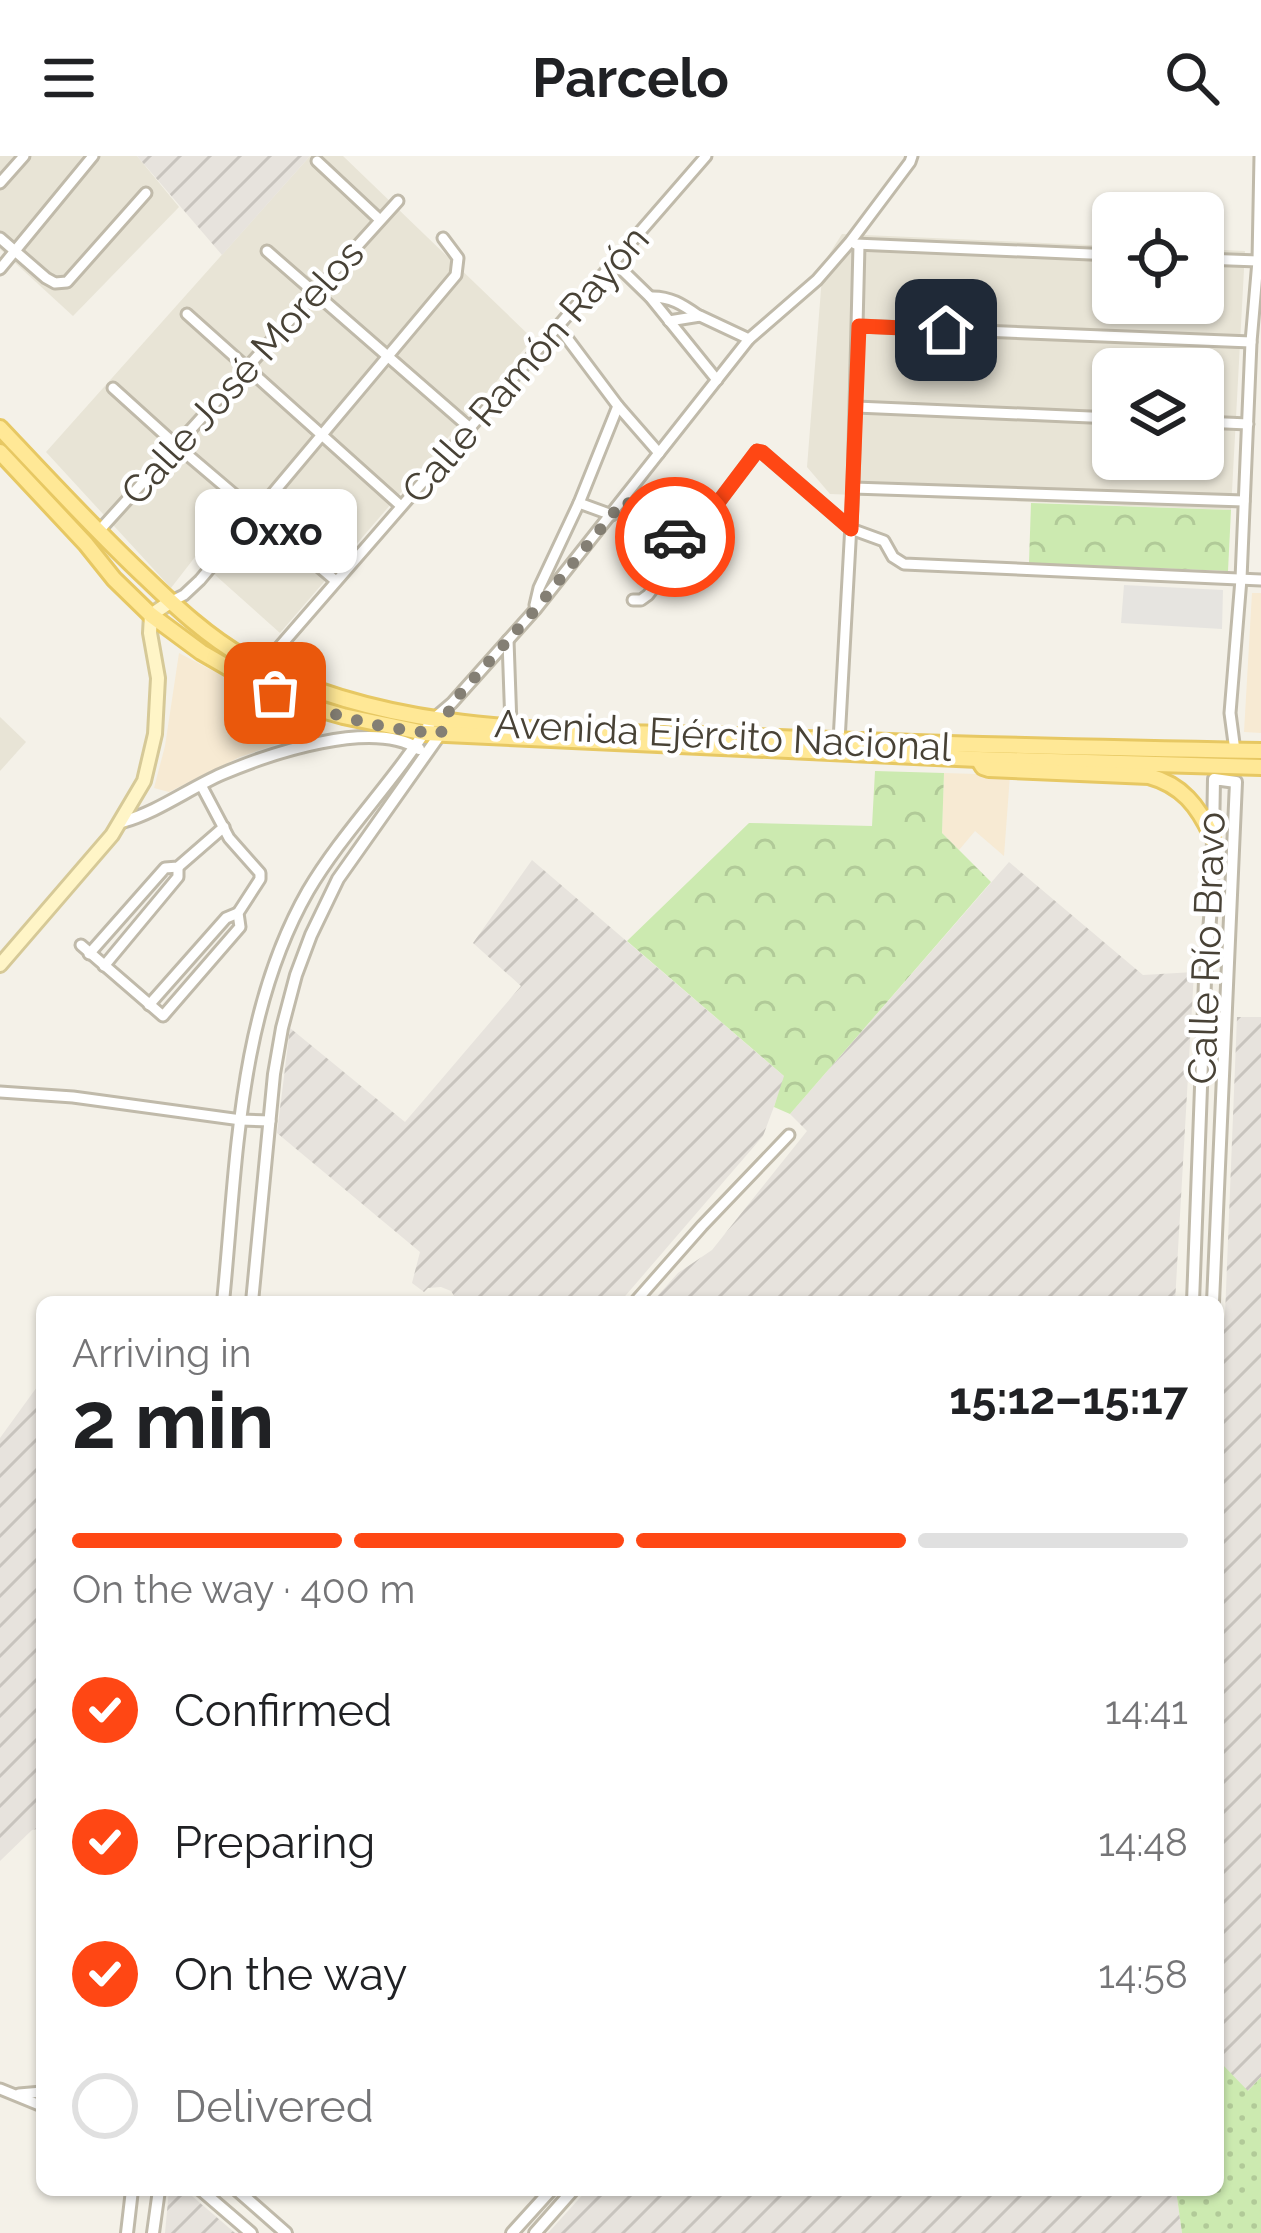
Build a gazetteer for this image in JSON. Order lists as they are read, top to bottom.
{
  "streets": {
    "main road": ["Avenida Ejército Nacional"],
    "street": ["Calle Ramón Rayón", "Calle José Morelos", "Calle Río Bravo"]
  },
  "crossings": [
    ["Calle Ramón Rayón", "Avenida Ejército Nacional"],
    ["Calle José Morelos", "Avenida Ejército Nacional"]
  ],
  "places": ["Oxxo"],
  "page": {
    "header": "Parcelo",
    "bubble": "Oxxo",
    "heading": ["2 min", "Arriving in", "15:12–15:17"],
    "bar": "On the way · 400 m",
    "list": [
      ["Confirmed", "14:41"],
      ["Preparing", "14:48"],
      ["On the way", "14:58"],
      "Delivered"
    ]
  }
}
